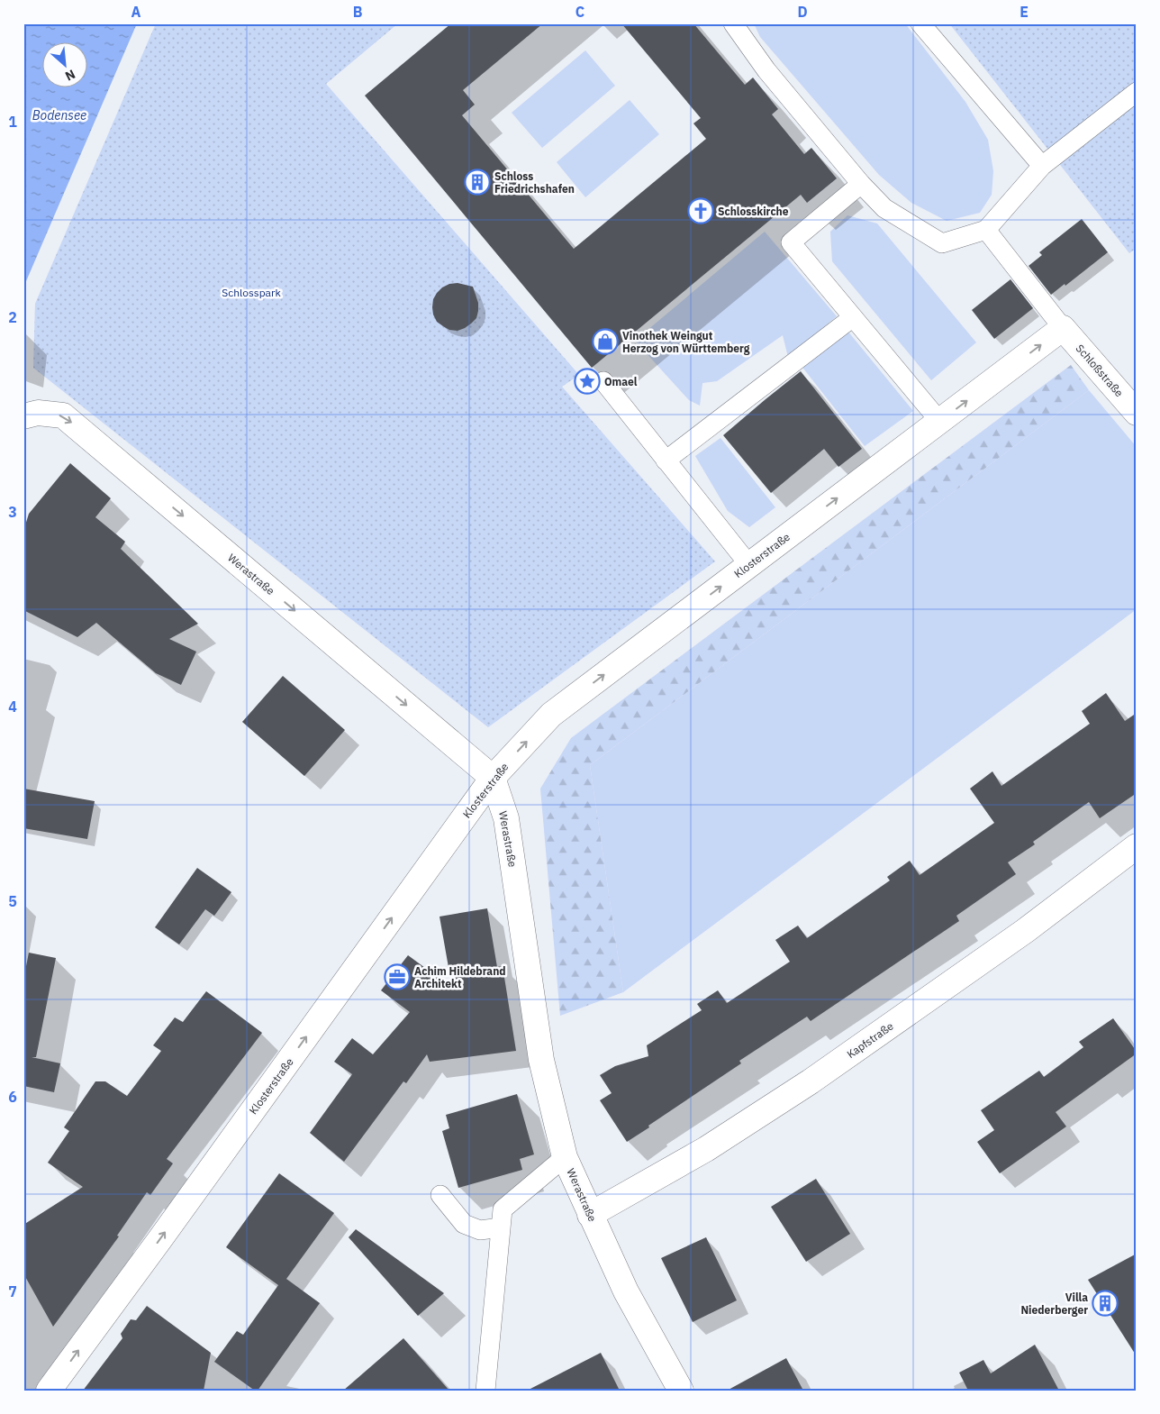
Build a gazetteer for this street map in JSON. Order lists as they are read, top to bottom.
{
  "streets": {
    "street": [
      "Schloßstraße",
      "Klosterstraße",
      "Werastraße",
      "Kapfstraße"
    ]
  },
  "crossings": [
    ["Schloßstraße", "Klosterstraße"],
    ["Klosterstraße", "Werastraße"],
    ["Werastraße", "Kapfstraße"]
  ],
  "one_way": ["Klosterstraße", "Werastraße"],
  "water": ["Bodensee"],
  "parks": ["Schlosspark"],
  "places": {
    "building": ["Schloss Friedrichshafen", "Villa Niederberger"],
    "church": ["Schlosskirche"],
    "shop": ["Vinothek Weingut Herzog von Württemberg"],
    "place": ["Omael"],
    "office": ["Achim Hildebrand Architekt"]
  },
  "north": "bottom right",
  "grid": {
    "columns": [
      "A",
      "B",
      "C",
      "D",
      "E"
    ],
    "rows": [
      "1",
      "2",
      "3",
      "4",
      "5",
      "6",
      "7"
    ]
  }
}
